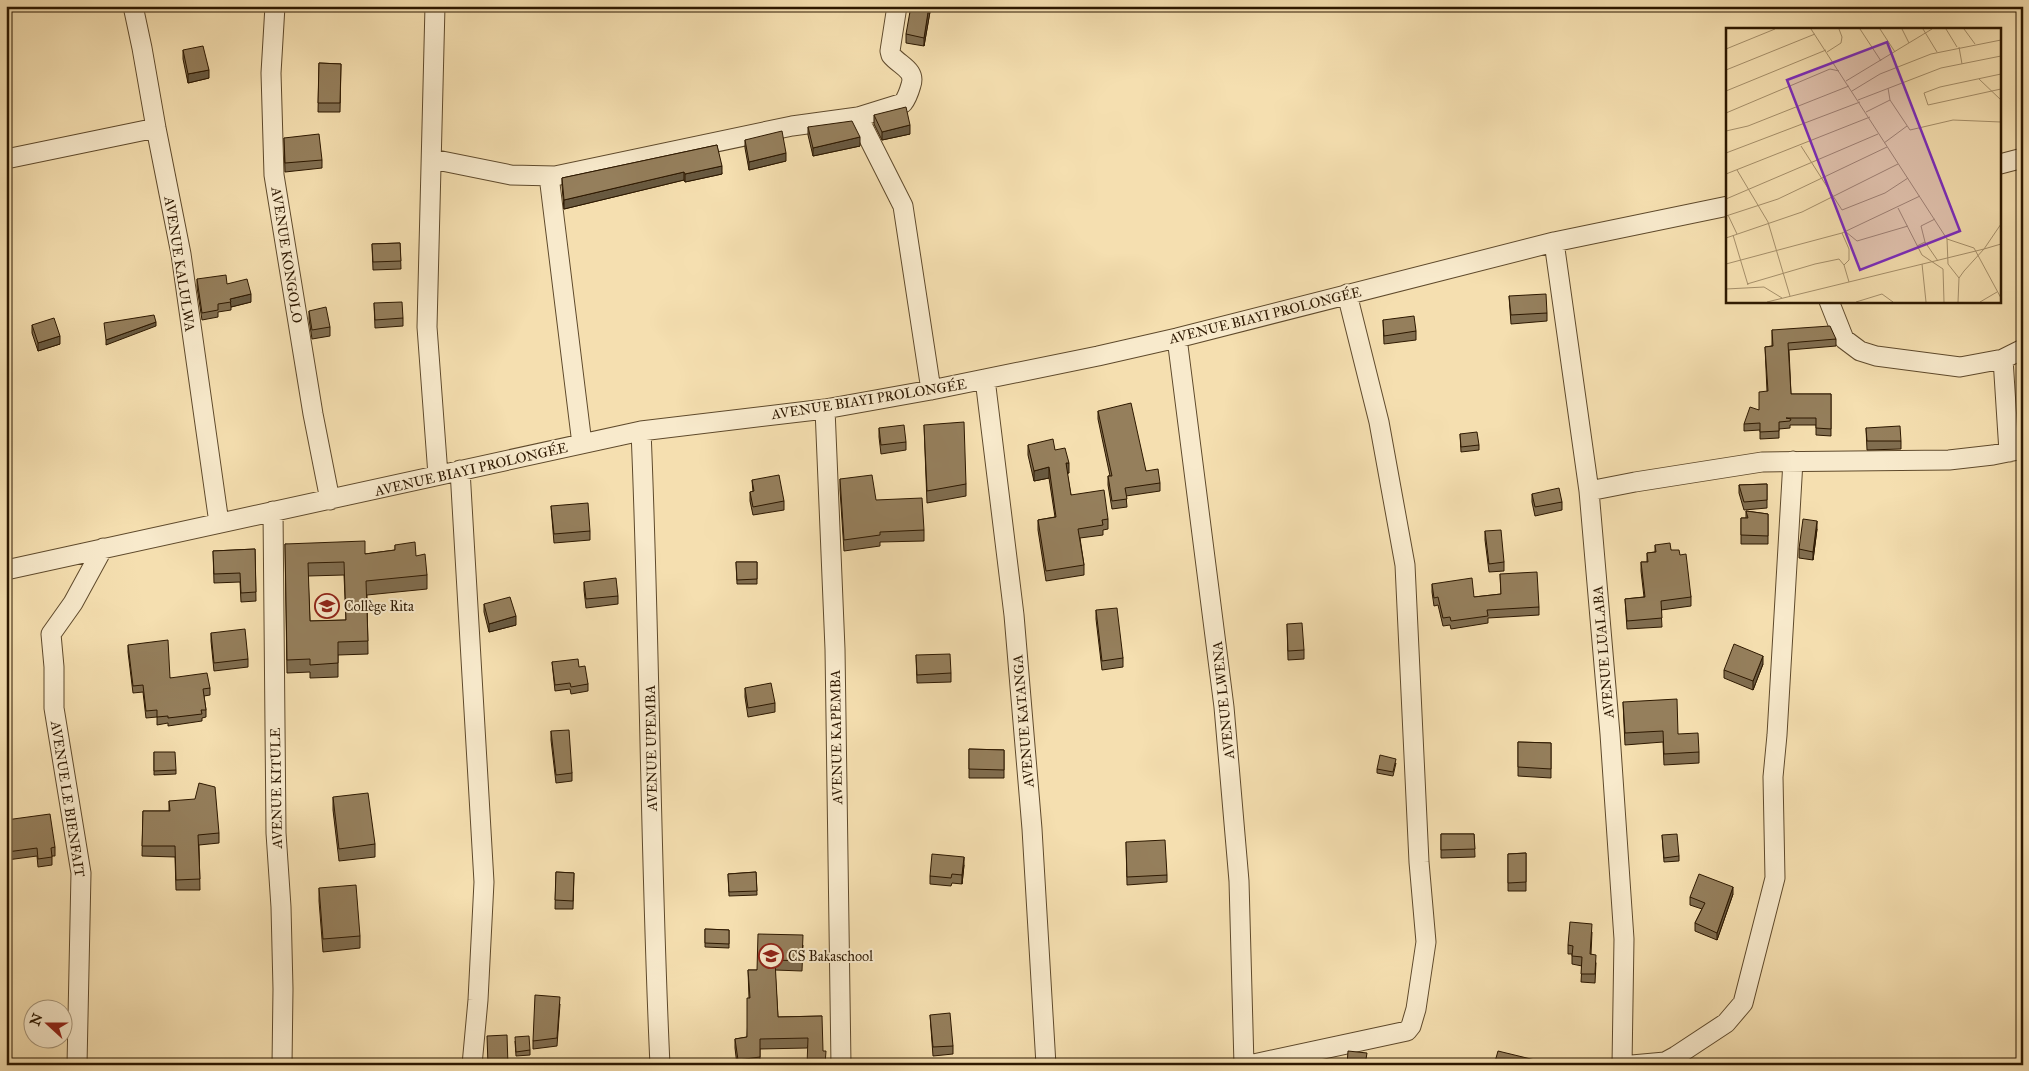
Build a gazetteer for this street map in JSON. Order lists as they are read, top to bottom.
{
  "streets": {
    "street": [
      "AVENUE KONGOLO",
      "AVENUE KALULWA",
      "AVENUE BIAYI PROLONGÉE",
      "AVENUE LUALABA",
      "AVENUE LWENA",
      "AVENUE KATANGA",
      "AVENUE KAPEMBA",
      "AVENUE UPEMBA",
      "AVENUE KITULE",
      "AVENUE LE BIENFAIT"
    ]
  },
  "crossings": [
    ["AVENUE KONGOLO", "AVENUE BIAYI PROLONGÉE"],
    ["AVENUE KALULWA", "AVENUE BIAYI PROLONGÉE"],
    ["AVENUE BIAYI PROLONGÉE", "AVENUE LUALABA"],
    ["AVENUE BIAYI PROLONGÉE", "AVENUE LWENA"],
    ["AVENUE BIAYI PROLONGÉE", "AVENUE KATANGA"],
    ["AVENUE BIAYI PROLONGÉE", "AVENUE KAPEMBA"],
    ["AVENUE BIAYI PROLONGÉE", "AVENUE UPEMBA"],
    ["AVENUE BIAYI PROLONGÉE", "AVENUE KITULE"],
    ["AVENUE BIAYI PROLONGÉE", "AVENUE LE BIENFAIT"]
  ],
  "places": {
    "school or university": ["Collège Rita", "CS Bakaschool"]
  },
  "north": "left"
}
